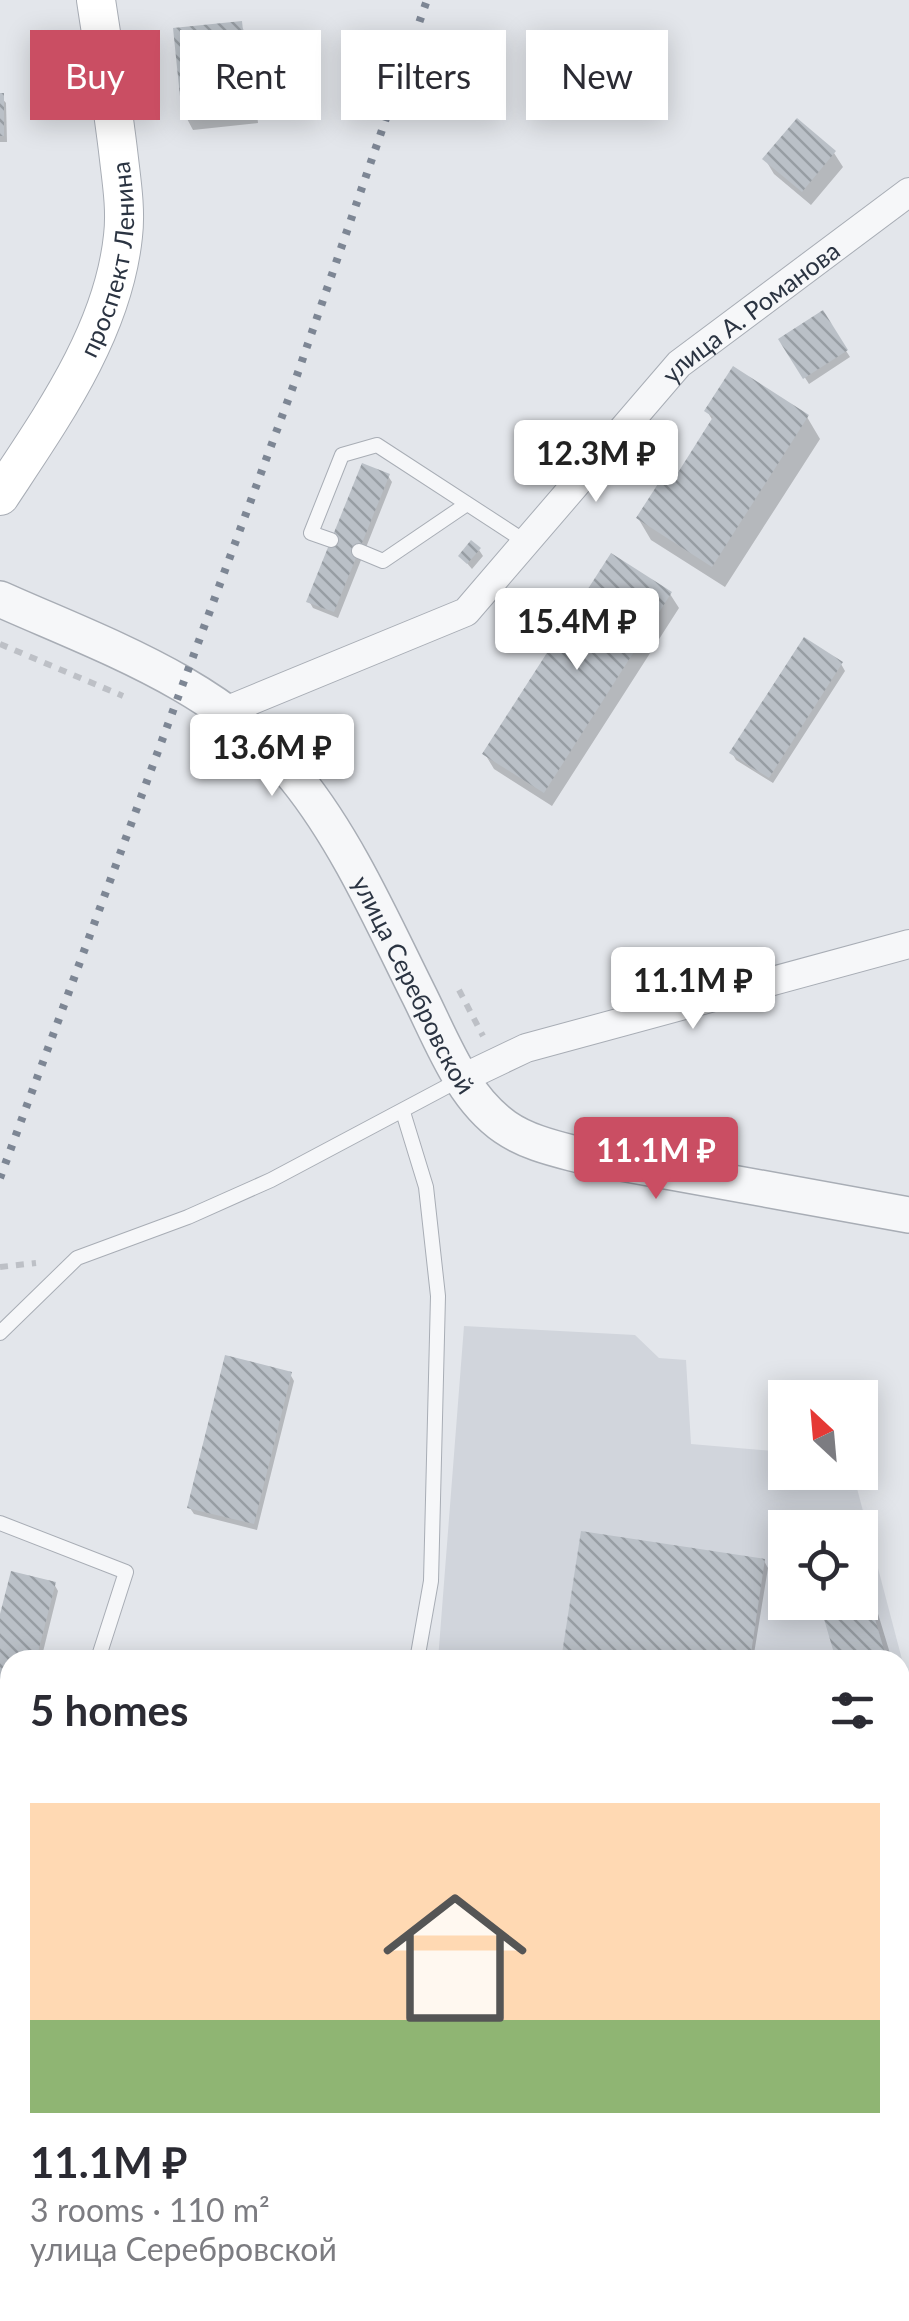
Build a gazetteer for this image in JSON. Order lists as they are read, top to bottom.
{
  "streets": {
    "main road": ["проспект Ленина"],
    "street": ["улица А. Романова", "улица Серебровской"]
  },
  "crossings": [
    ["улица А. Романова", "улица Серебровской"]
  ],
  "north": "top left",
  "page": {
    "chip": [
      "Buy",
      "Rent",
      "Filters",
      "New"
    ],
    "price": [
      "12.3M ₽",
      "15.4M ₽",
      "13.6M ₽",
      "11.1M ₽",
      "11.1M ₽"
    ],
    "heading": "5 homes",
    "list": [
      {
        "name": "11.1M ₽",
        "note": "3 rooms · 110 m² · улица Серебровской"
      }
    ]
  }
}
